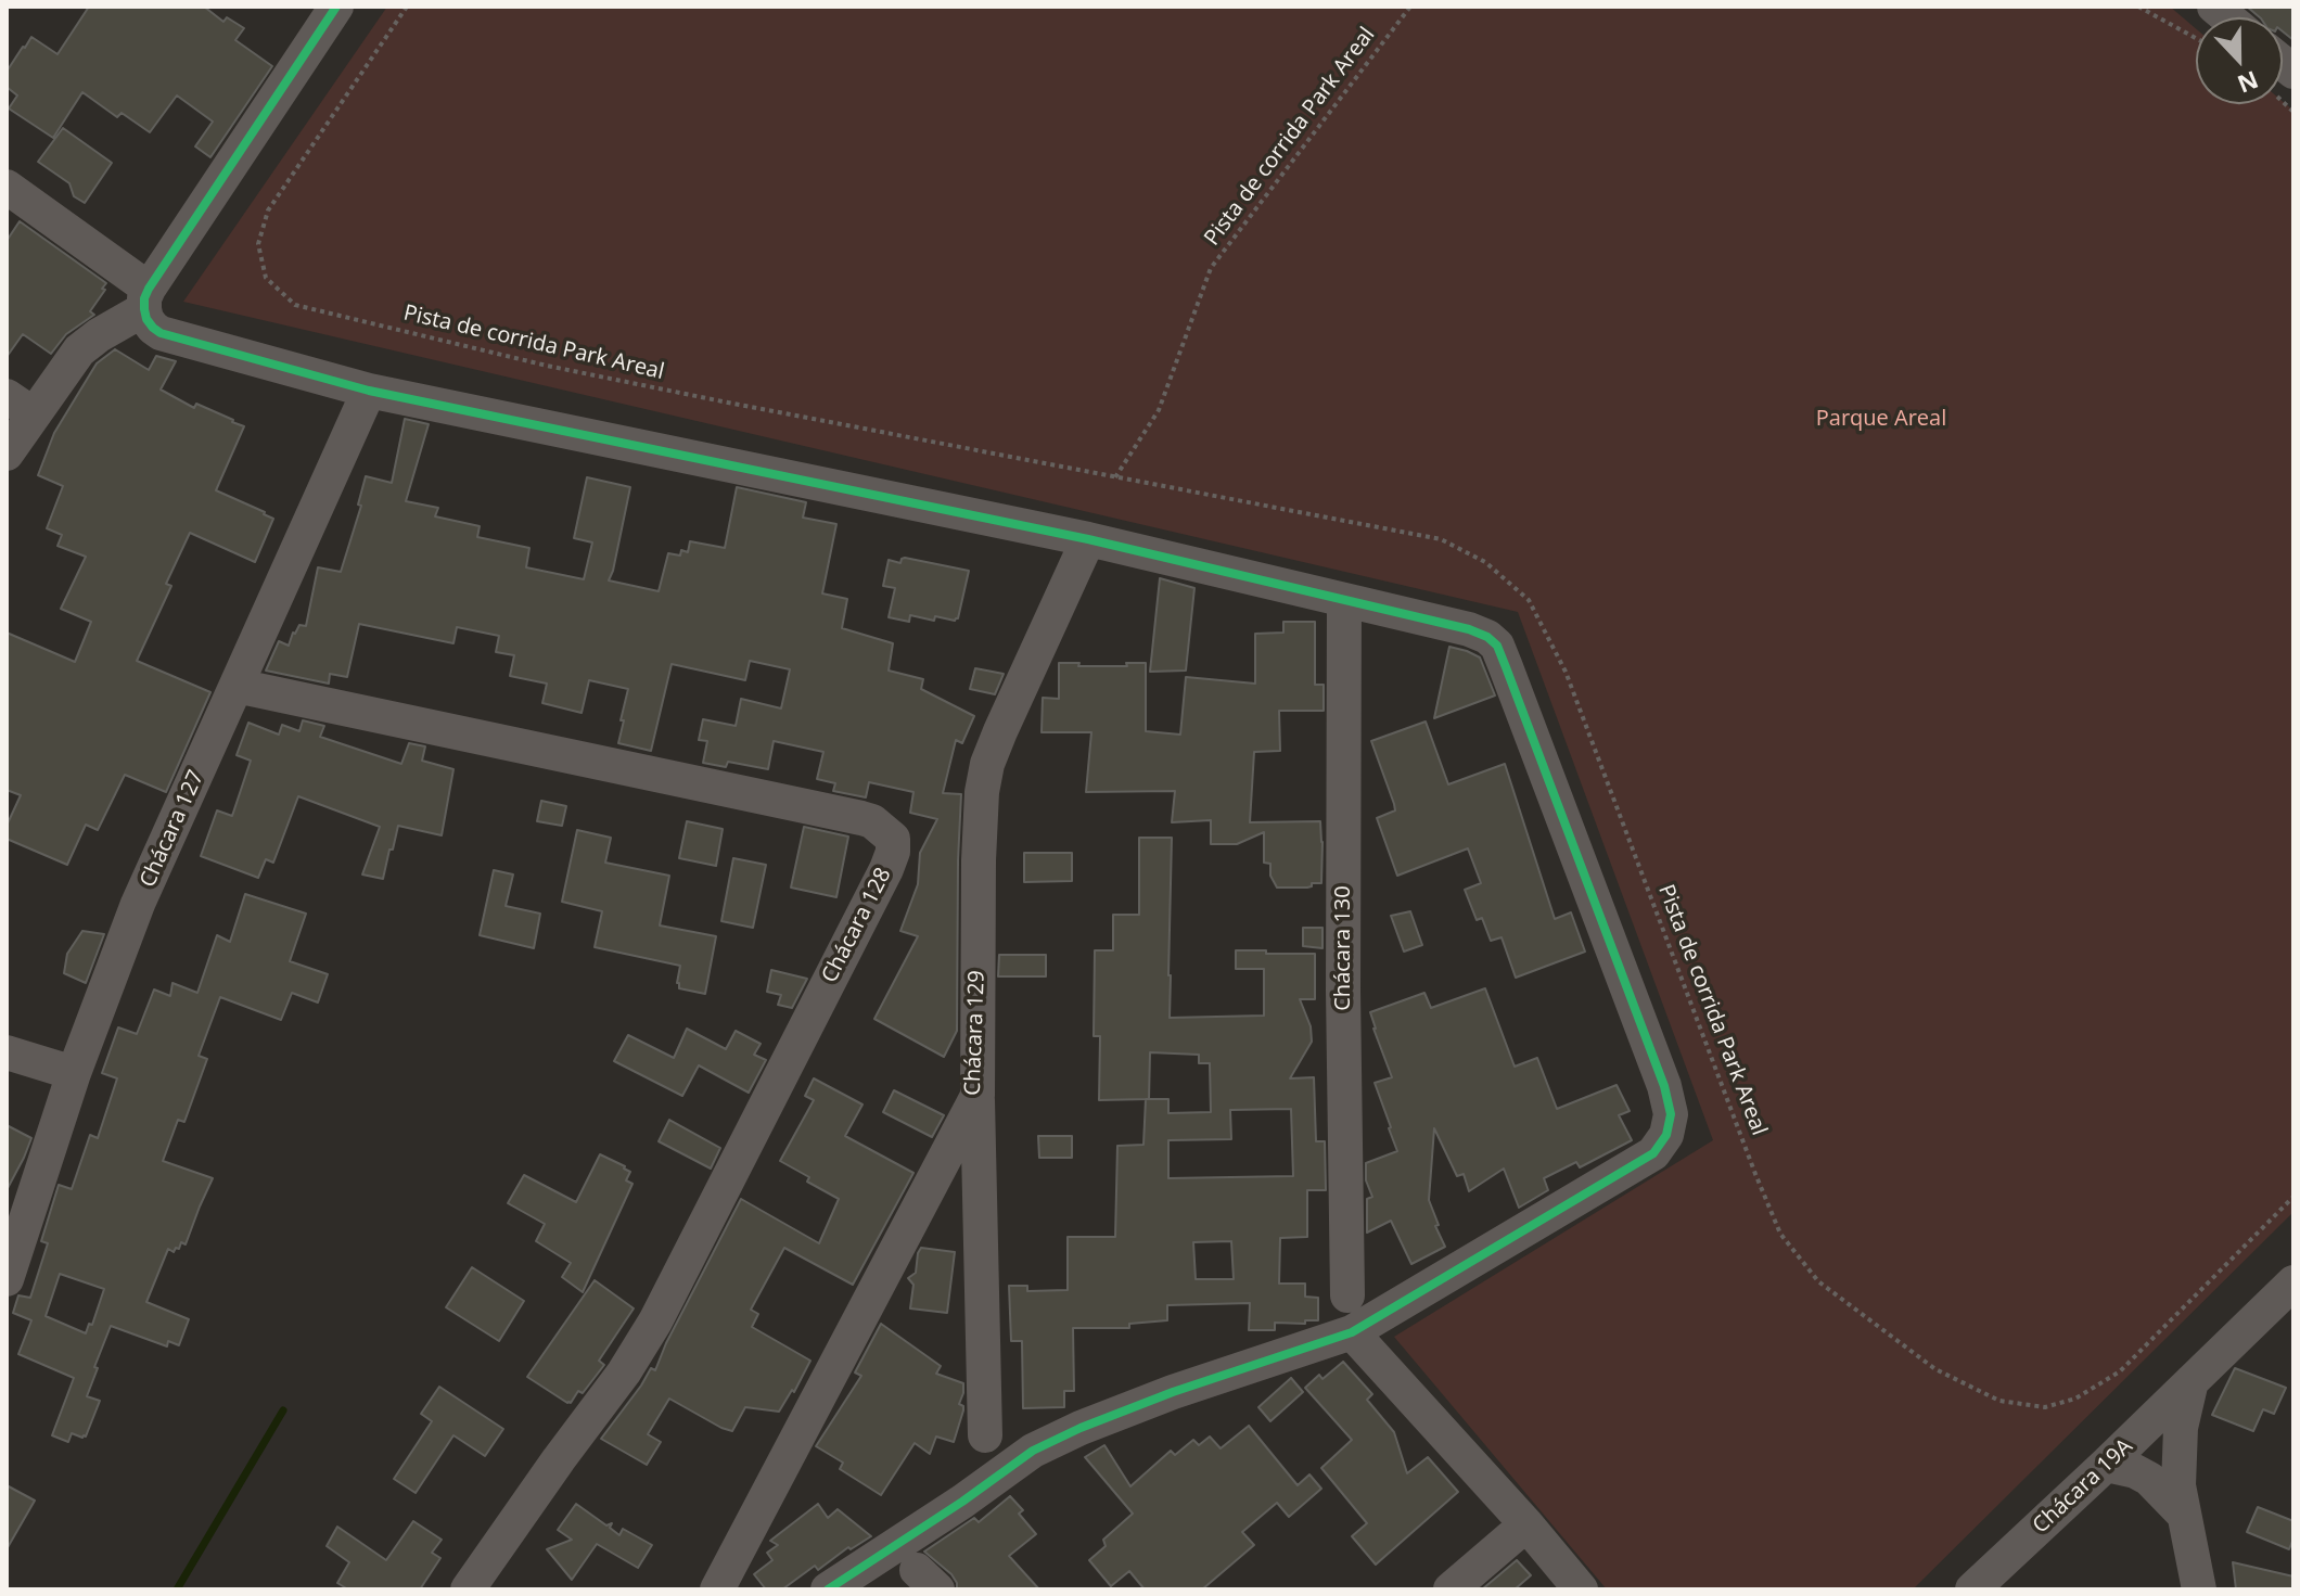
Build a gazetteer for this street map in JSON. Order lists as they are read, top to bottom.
{
  "streets": {
    "street": [
      "Chácara 127",
      "Chácara 128",
      "Chácara 130",
      "Chácara 129",
      "Chácara 19A"
    ],
    "path": ["Pista de corrida Park Areal"]
  },
  "crossings": [
    ["Chácara 127", "Chácara 128"]
  ],
  "parks": ["Parque Areal"],
  "north": "bottom"
}
